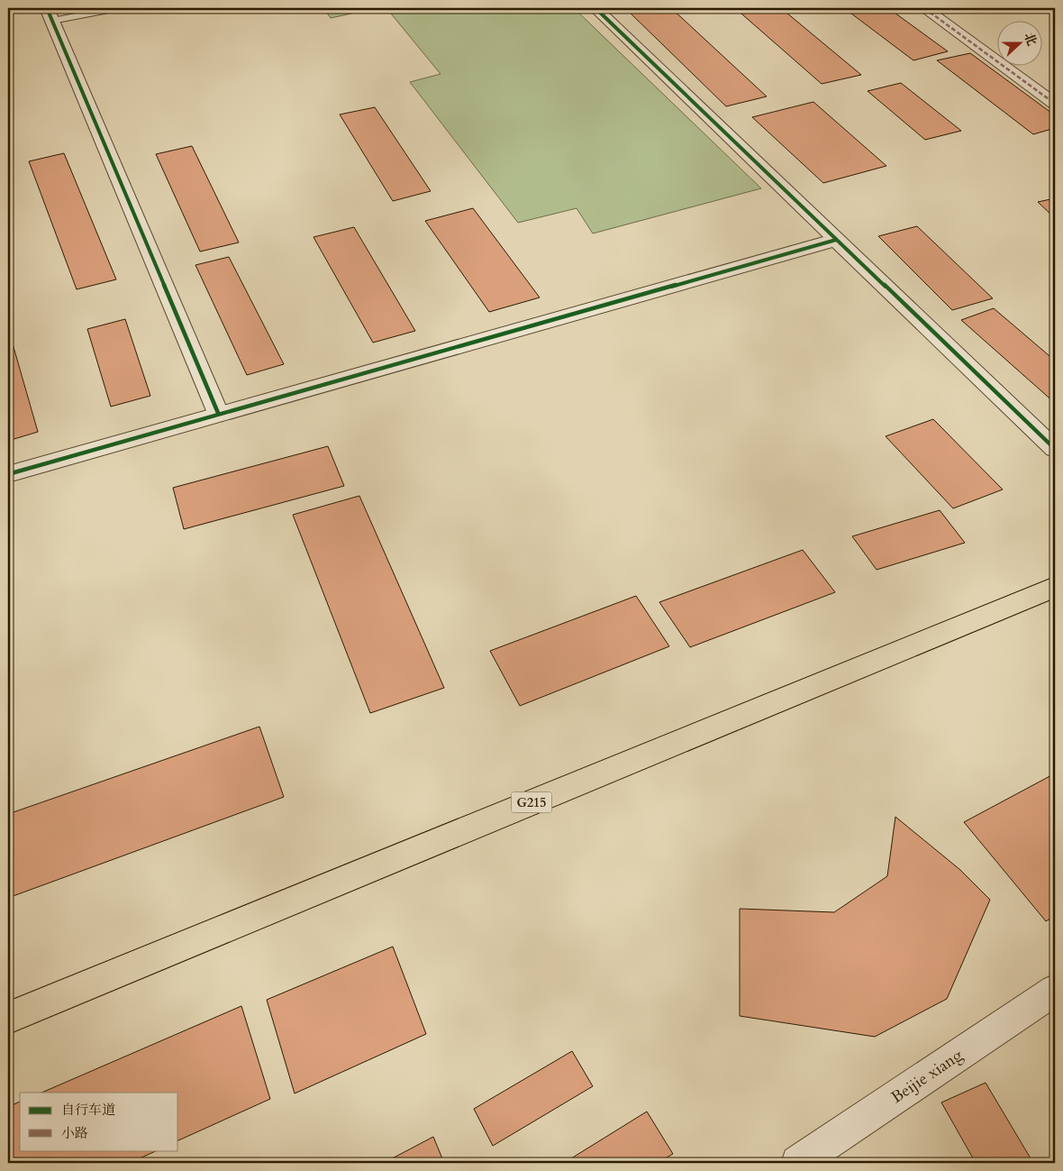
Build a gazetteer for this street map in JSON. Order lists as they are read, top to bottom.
{
  "streets": {
    "highway": ["G215"],
    "street": ["Beijie xiang"]
  },
  "legend": ["自行车道", "小路"],
  "north": "right"
}
